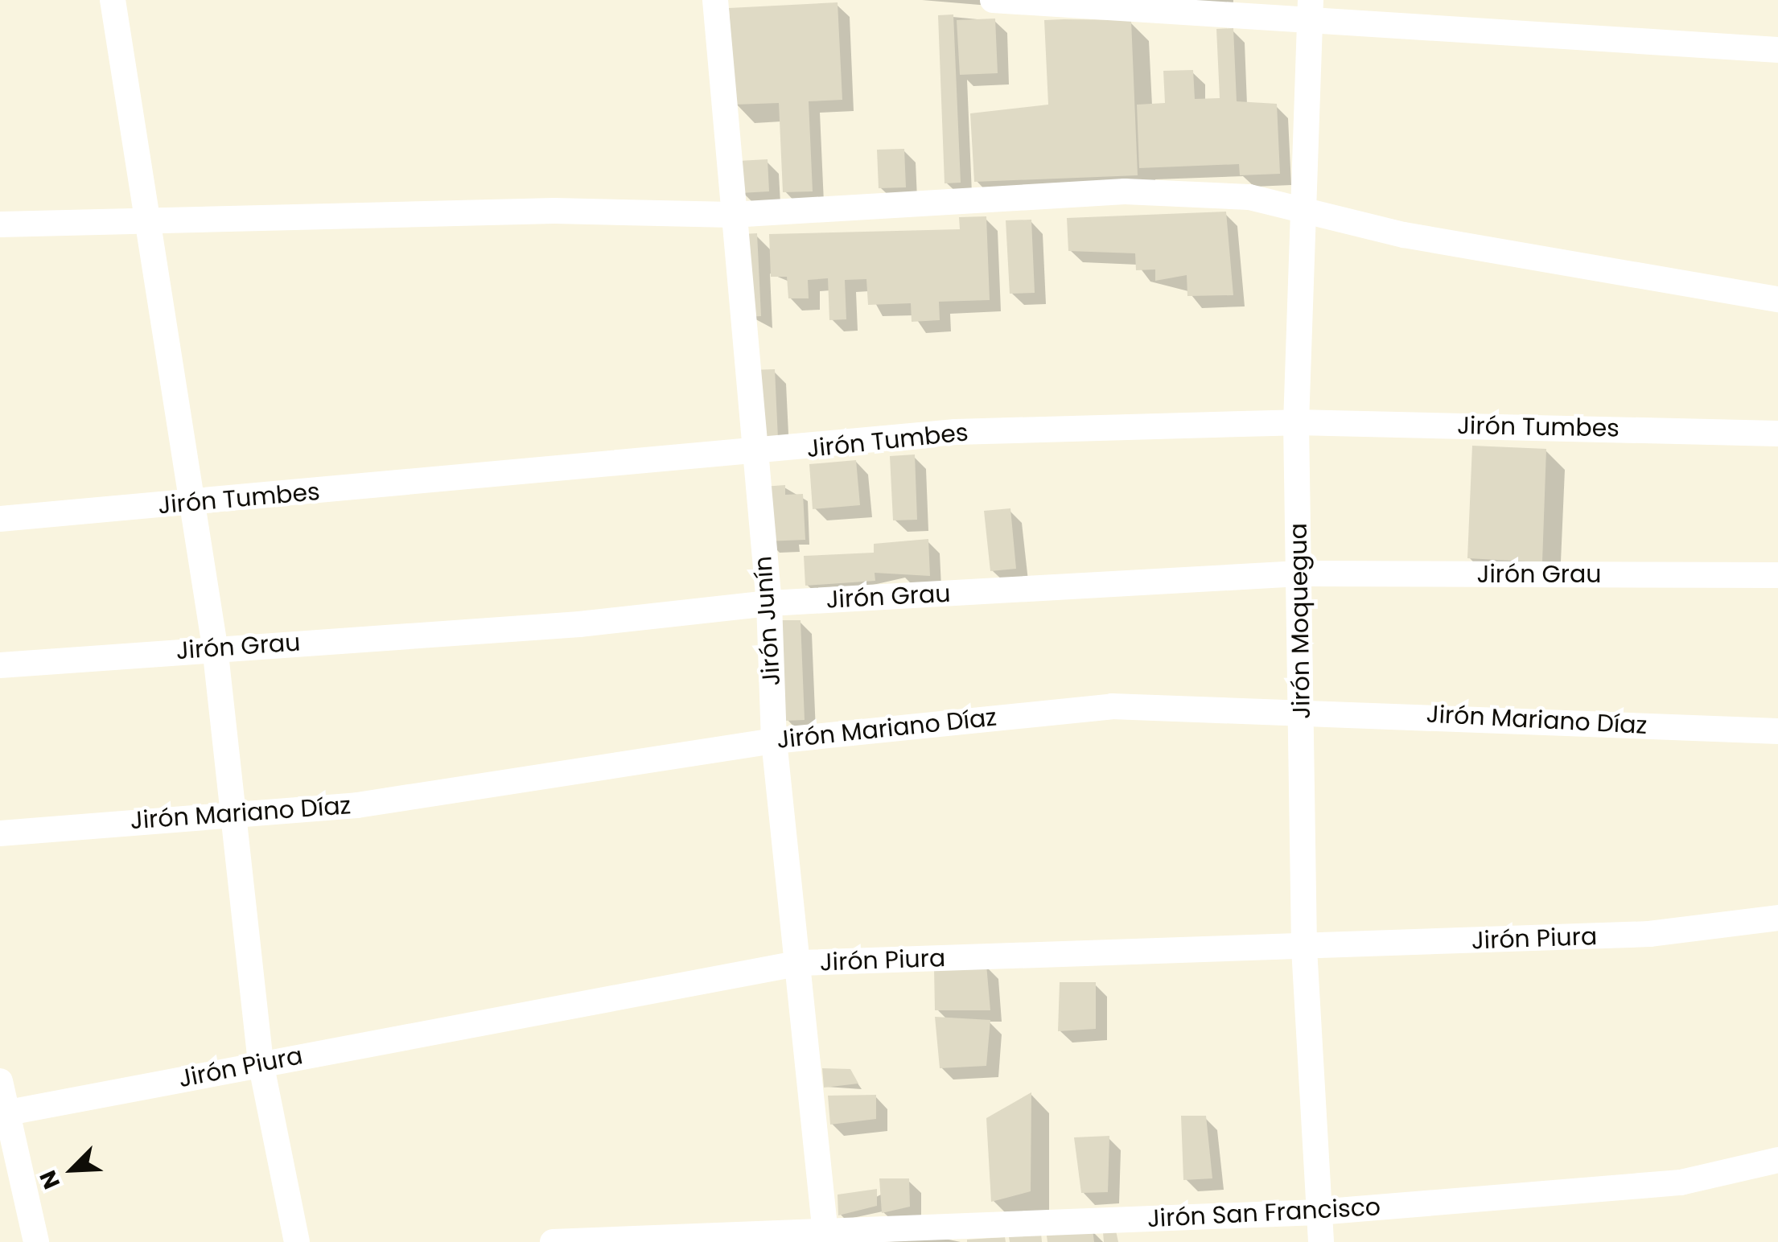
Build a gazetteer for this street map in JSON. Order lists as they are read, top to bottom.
{
  "streets": {
    "street": [
      "Jirón Tumbes",
      "Jirón Grau",
      "Jirón Junín",
      "Jirón Moquegua",
      "Jirón Mariano Díaz",
      "Jirón Piura",
      "Jirón San Francisco"
    ]
  },
  "crossings": [
    ["Jirón Tumbes", "Jirón Junín"],
    ["Jirón Tumbes", "Jirón Moquegua"],
    ["Jirón Grau", "Jirón Junín"],
    ["Jirón Grau", "Jirón Moquegua"],
    ["Jirón Junín", "Jirón Mariano Díaz"],
    ["Jirón Junín", "Jirón Piura"],
    ["Jirón Junín", "Jirón San Francisco"],
    ["Jirón Moquegua", "Jirón Mariano Díaz"],
    ["Jirón Moquegua", "Jirón Piura"],
    ["Jirón Moquegua", "Jirón San Francisco"]
  ],
  "north": "bottom left"
}
